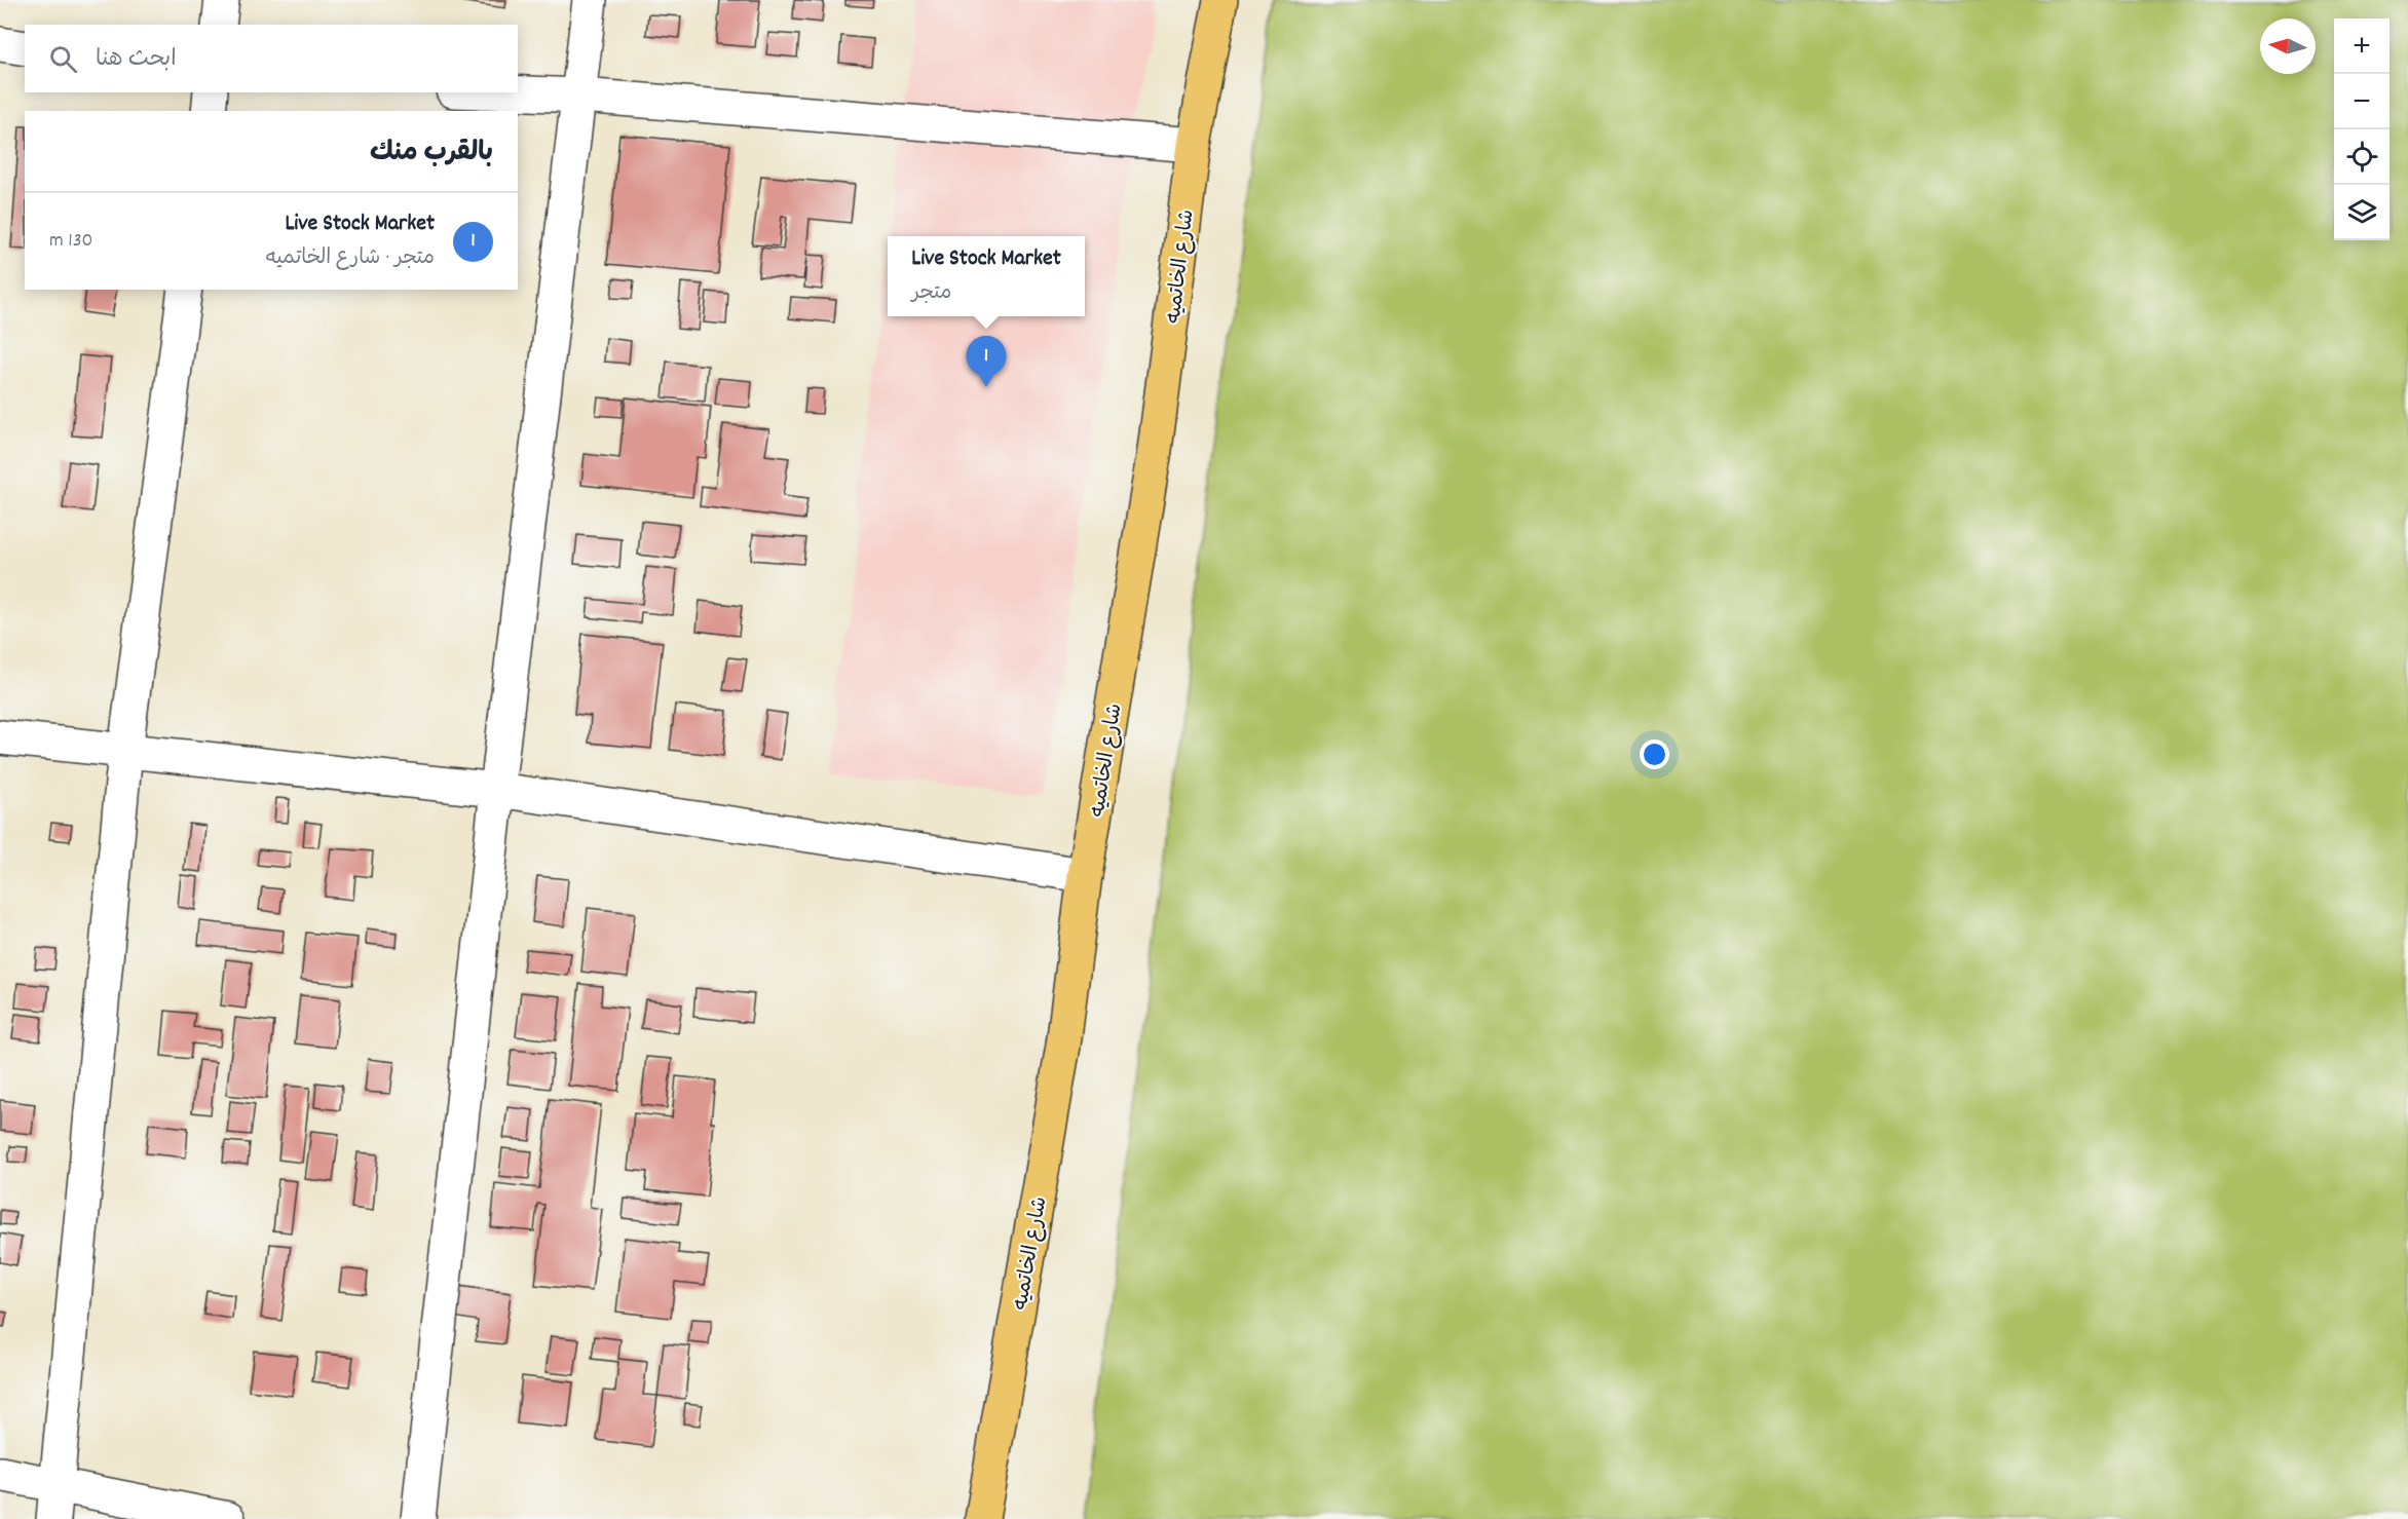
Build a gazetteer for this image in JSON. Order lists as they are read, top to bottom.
{
  "streets": {
    "main road": ["شارع الخاتميه"]
  },
  "north": "left",
  "page": {
    "map_buttons": ["+", "−"],
    "search": "ابحث هنا",
    "heading": "بالقرب منك",
    "list": [
      {
        "mark": "1",
        "name": "Live Stock Market",
        "note": "متجر · شارع الخاتميه",
        "value": "130 m"
      }
    ],
    "popup": ["Live Stock Market", "متجر"],
    "pins": "1"
  }
}
